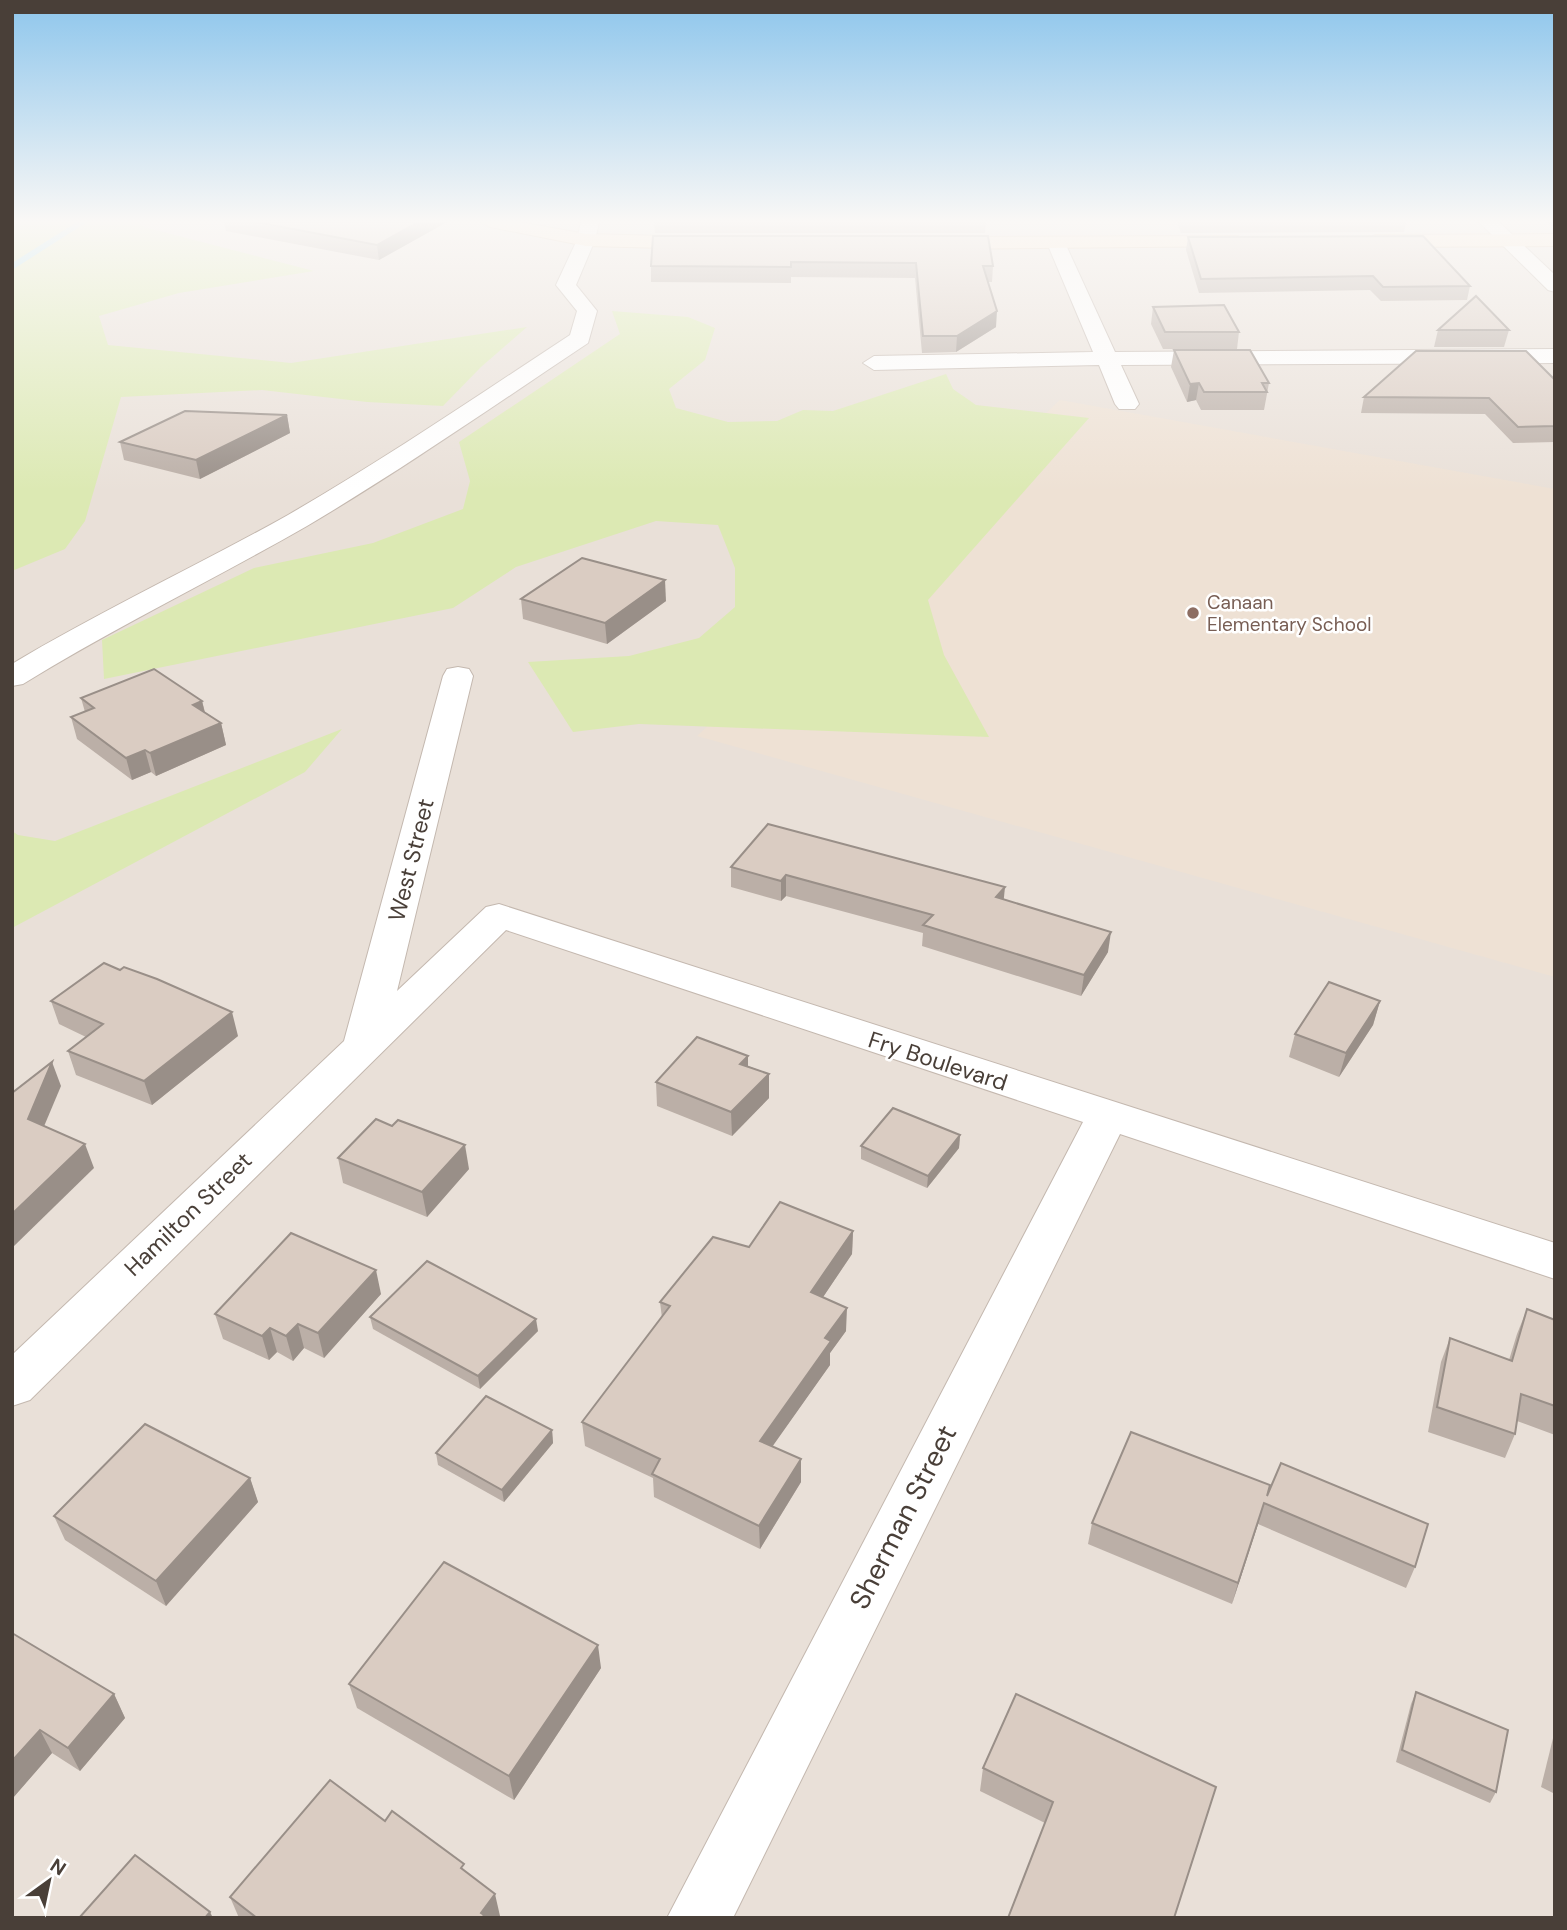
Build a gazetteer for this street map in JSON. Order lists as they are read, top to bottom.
{
  "streets": {
    "street": [
      "West Street",
      "Fry Boulevard",
      "Hamilton Street",
      "Sherman Street"
    ]
  },
  "crossings": [
    ["West Street", "Fry Boulevard"],
    ["West Street", "Hamilton Street"],
    ["Fry Boulevard", "Hamilton Street"],
    ["Fry Boulevard", "Sherman Street"]
  ],
  "places": ["Canaan Elementary School"],
  "north": "top right"
}
